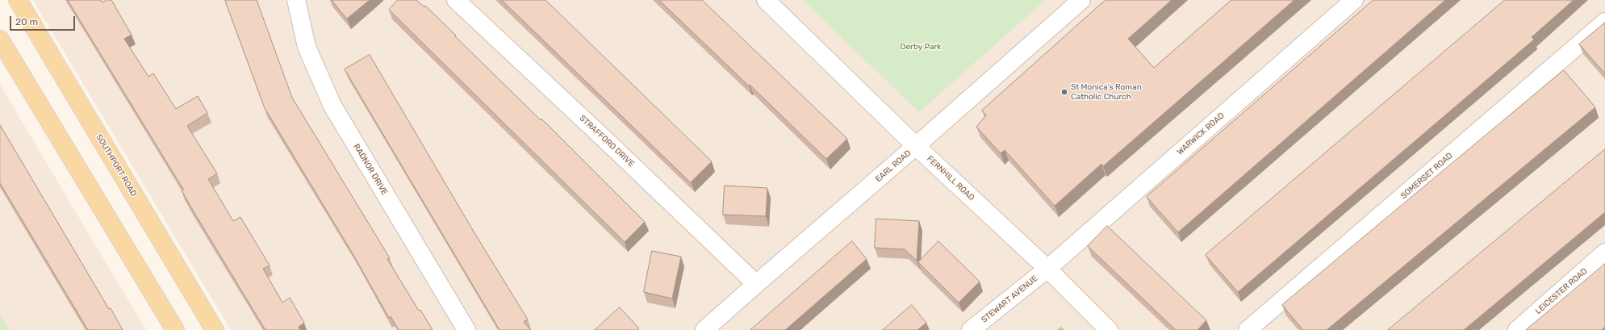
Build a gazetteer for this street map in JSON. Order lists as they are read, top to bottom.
{
  "streets": {
    "main road": ["SOUTHPORT ROAD"],
    "street": [
      "WARWICK ROAD",
      "STRAFFORD DRIVE",
      "EARL ROAD",
      "RADNOR DRIVE",
      "SOMERSET ROAD",
      "FERNHILL ROAD",
      "LEICESTER ROAD",
      "STEWART AVENUE"
    ]
  },
  "crossings": [
    ["WARWICK ROAD", "FERNHILL ROAD"],
    ["WARWICK ROAD", "STEWART AVENUE"],
    ["STRAFFORD DRIVE", "EARL ROAD"],
    ["EARL ROAD", "FERNHILL ROAD"],
    ["FERNHILL ROAD", "STEWART AVENUE"]
  ],
  "parks": ["Derby Park"],
  "places": ["St Monica's Roman Catholic Church"],
  "scale_bar": "20 m"
}
